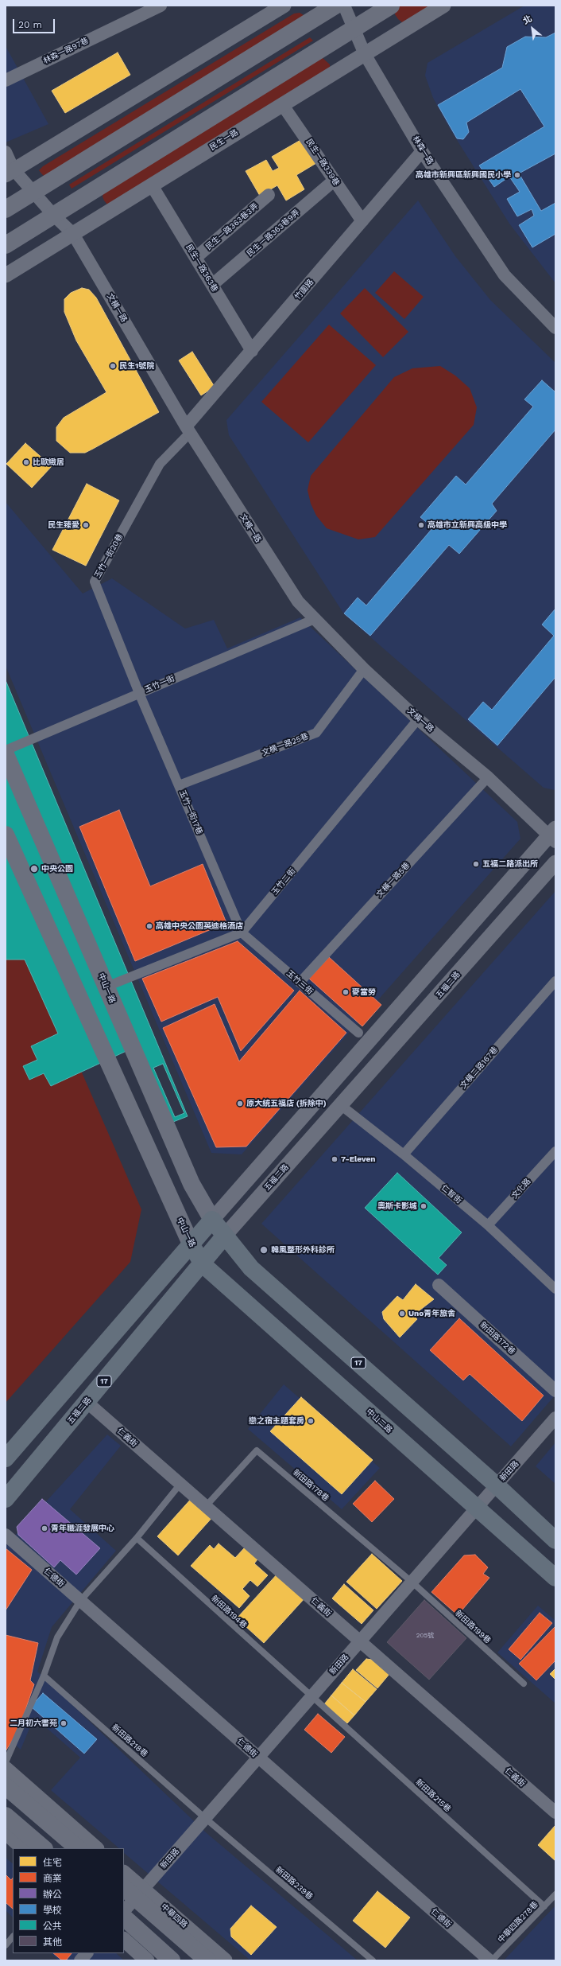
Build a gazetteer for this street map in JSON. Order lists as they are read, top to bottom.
{
  "streets": {
    "main road": [
      "五福二路",
      "中山一路",
      "17",
      "中山二路",
      "中華四路"
    ],
    "street": [
      "林森一路97巷",
      "民生一路",
      "林森一路",
      "民生一路339巷",
      "民生一路363巷3弄",
      "民生一路363巷9弄",
      "民生一路363巷",
      "竹圍路",
      "文橫一路",
      "玉竹一街20巷",
      "玉竹一街",
      "文橫一路25巷",
      "玉竹一街17巷",
      "文橫一路5巷",
      "玉竹二街",
      "玉竹三街",
      "文橫二路167巷",
      "文化路",
      "仁智街",
      "新田路172巷",
      "仁義街",
      "新田路",
      "仁德街"
    ],
    "lane": [
      "新田路178巷",
      "新田路194巷",
      "新田路199巷",
      "新田路218巷",
      "新田路215巷",
      "新田路239巷",
      "中華四路278巷"
    ]
  },
  "crossings": [
    ["民生一路", "林森一路"],
    ["民生一路", "民生一路339巷"],
    ["民生一路", "民生一路363巷"],
    ["民生一路", "文橫一路"],
    ["林森一路", "竹圍路"],
    ["民生一路339巷", "民生一路363巷9弄"],
    ["民生一路339巷", "竹圍路"],
    ["民生一路363巷3弄", "民生一路363巷"],
    ["民生一路363巷9弄", "民生一路363巷"],
    ["民生一路363巷", "竹圍路"],
    ["竹圍路", "文橫一路"],
    ["竹圍路", "玉竹一街20巷"],
    ["文橫一路", "玉竹一街20巷"],
    ["文橫一路", "玉竹一街"],
    ["文橫一路", "文橫一路25巷"],
    ["文橫一路", "文橫一路5巷"],
    ["文橫一路", "玉竹二街"],
    ["玉竹一街20巷", "玉竹一街"],
    ["玉竹一街20巷", "玉竹一街17巷"],
    ["玉竹一街", "玉竹一街17巷"],
    ["文橫一路25巷", "玉竹一街17巷"],
    ["玉竹一街17巷", "玉竹二街"],
    ["玉竹一街17巷", "玉竹三街"],
    ["文橫一路5巷", "玉竹三街"],
    ["玉竹二街", "玉竹三街"],
    ["玉竹二街", "中山一路"],
    ["五福二路", "中山一路"],
    ["五福二路", "仁智街"],
    ["五福二路", "17"],
    ["五福二路", "中山二路"],
    ["五福二路", "仁義街"],
    ["中山一路", "17"],
    ["中山一路", "中山二路"],
    ["文橫二路167巷", "仁智街"],
    ["文化路", "仁智街"],
    ["17", "新田路"],
    ["中山二路", "新田路"],
    ["仁義街", "新田路"],
    ["仁義街", "新田路178巷"],
    ["新田路", "新田路178巷"],
    ["新田路", "仁德街"],
    ["新田路", "新田路194巷"],
    ["新田路", "新田路199巷"],
    ["新田路", "新田路218巷"],
    ["新田路", "新田路215巷"],
    ["新田路", "新田路239巷"],
    ["新田路", "中華四路"],
    ["新田路178巷", "新田路199巷"],
    ["仁德街", "中華四路278巷"],
    ["新田路194巷", "新田路215巷"],
    ["新田路218巷", "新田路239巷"],
    ["新田路215巷", "中華四路278巷"]
  ],
  "places": [
    "高雄市新興區新興國民小學",
    "民生1號院",
    "比歐緻居",
    "民生臻愛",
    "高雄市立新興高級中學",
    "五福二路派出所",
    "中央公園",
    "高雄中央公園英迪格酒店",
    "麥當勞",
    "原大統五福店 (拆除中)",
    "7-Eleven",
    "奧斯卡影城",
    "韓風整形外科診所",
    "Uno青年旅舍",
    "戀之宿主題套房",
    "青年職涯發展中心",
    "二月初六書苑"
  ],
  "house_numbers": ["205號"],
  "legend": [
    "住宅",
    "商業",
    "辦公",
    "學校",
    "公共",
    "其他"
  ],
  "scale_bar": "20 m",
  "north": "top left"
}
